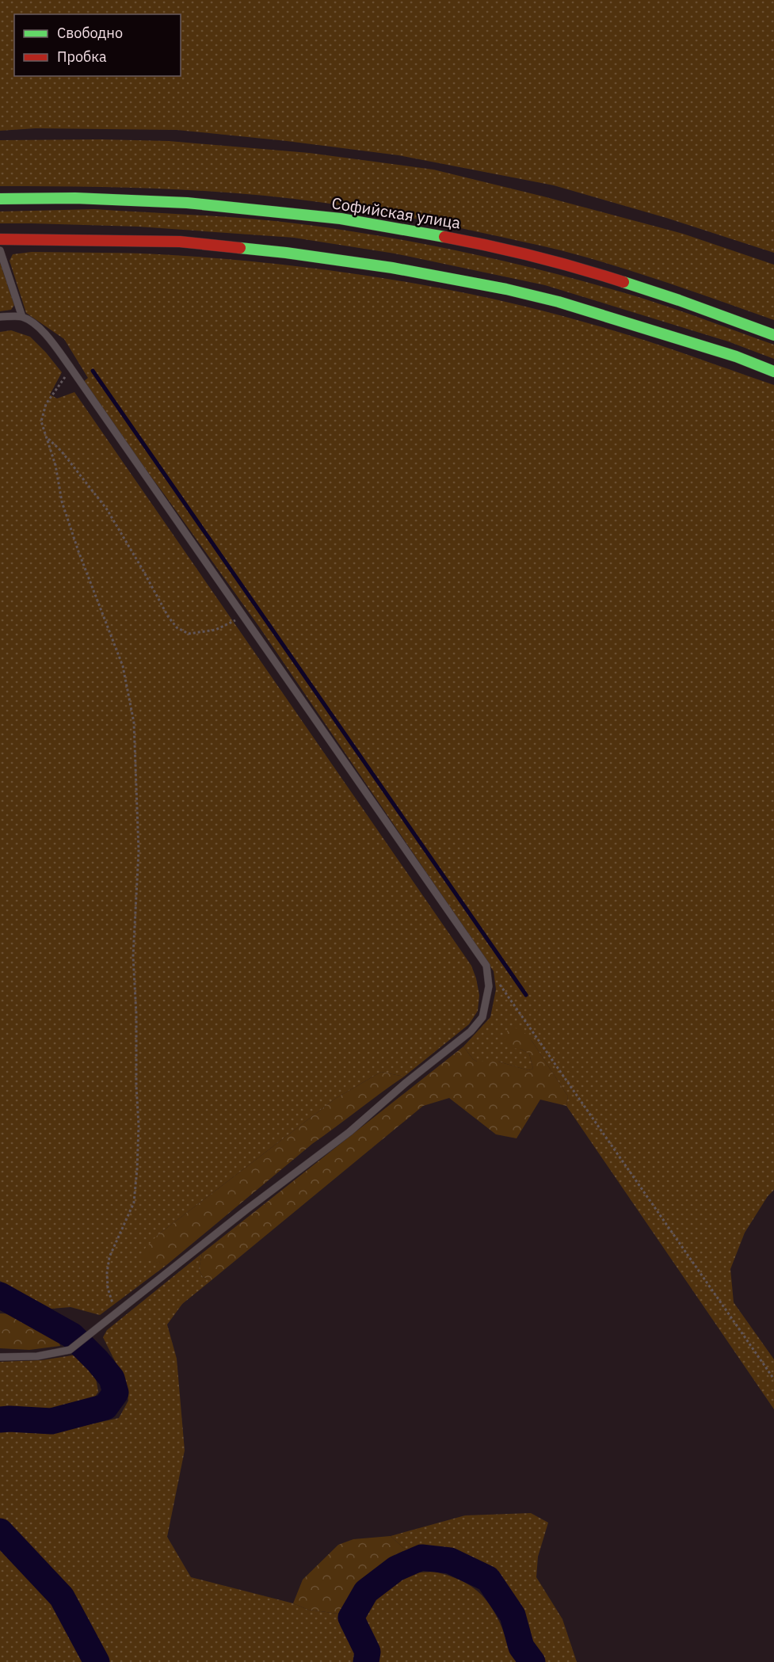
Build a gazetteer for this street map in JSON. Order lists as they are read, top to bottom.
{
  "streets": {
    "main road": ["Софийская улица"]
  },
  "legend": ["Свободно", "Пробка"]
}
